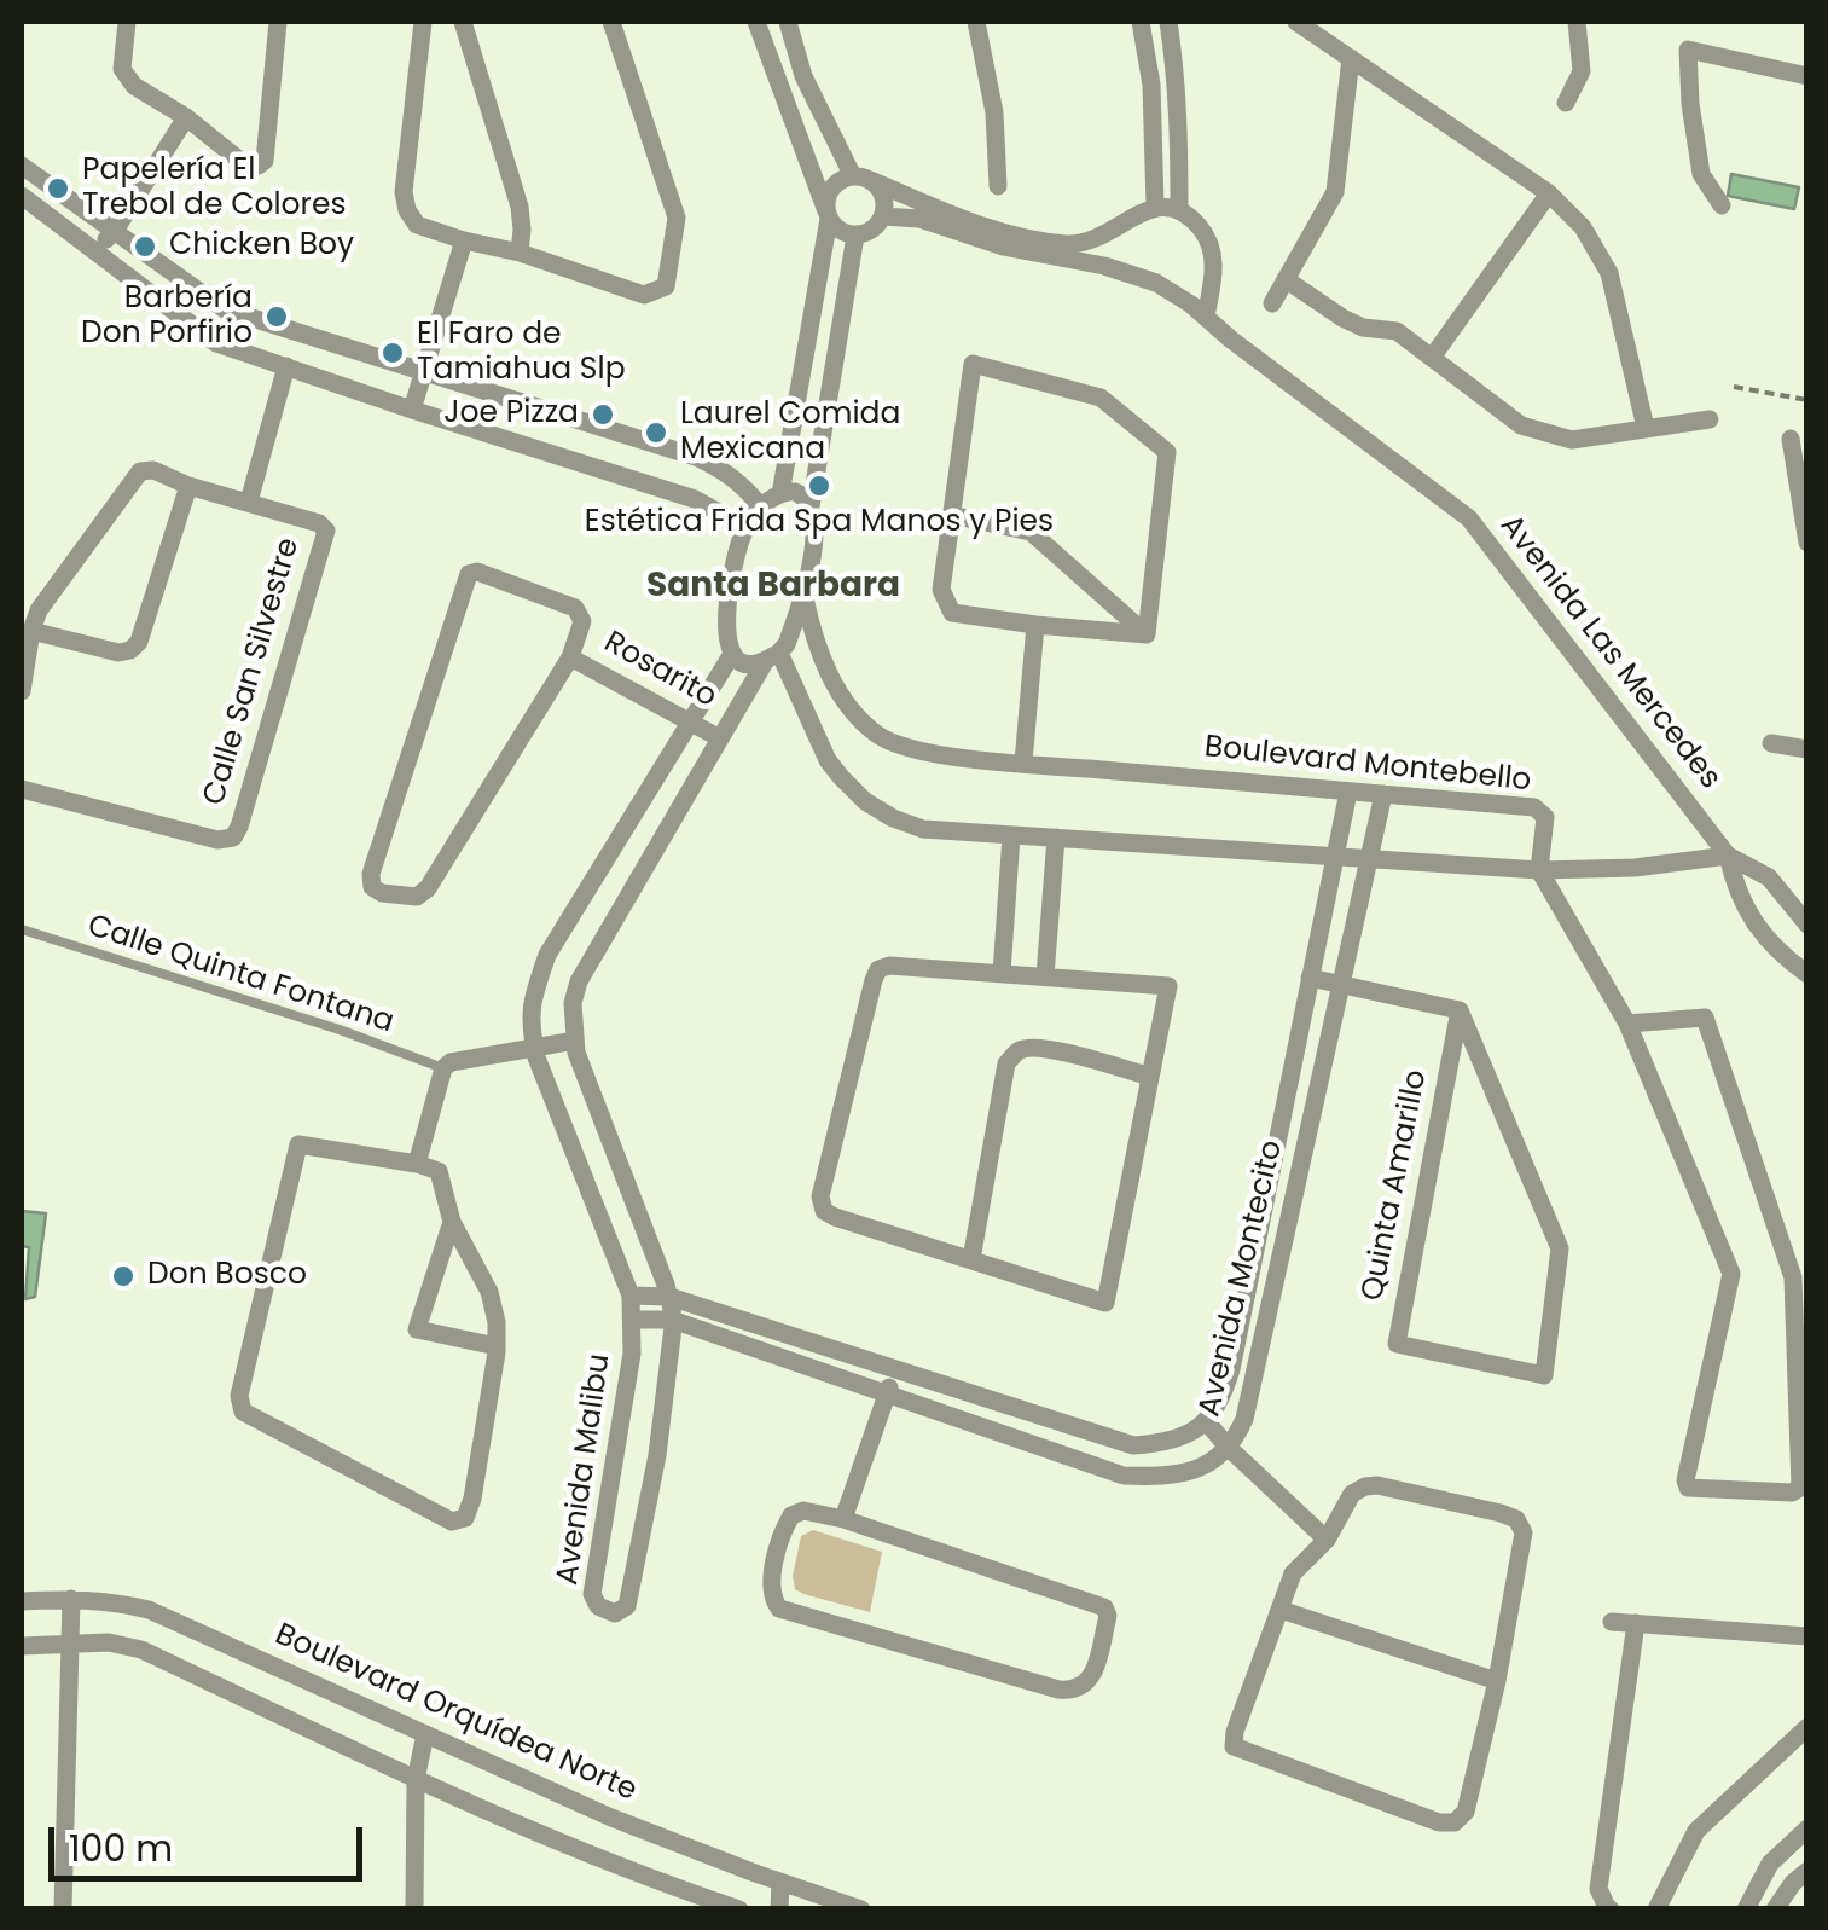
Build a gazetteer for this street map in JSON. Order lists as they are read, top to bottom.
{
  "streets": {
    "street": [
      "Avenida Las Mercedes",
      "Rosarito",
      "Calle San Silvestre",
      "Boulevard Montebello",
      "Quinta Amarillo",
      "Avenida Montecito",
      "Avenida Malibu",
      "Boulevard Orquídea Norte"
    ],
    "lane": ["Calle Quinta Fontana"]
  },
  "crossings": [
    ["Rosarito", "Avenida Malibu"],
    ["Boulevard Montebello", "Avenida Montecito"],
    ["Boulevard Montebello", "Avenida Malibu"],
    ["Avenida Montecito", "Avenida Malibu"]
  ],
  "districts": ["Santa Barbara"],
  "places": [
    "Papelería El Trebol de Colores",
    "Chicken Boy",
    "Barbería Don Porfirio",
    "El Faro de Tamiahua Slp",
    "Joe Pizza",
    "Laurel Comida Mexicana",
    "Estética Frida Spa Manos y Pies",
    "Don Bosco"
  ],
  "scale_bar": "100 m"
}
